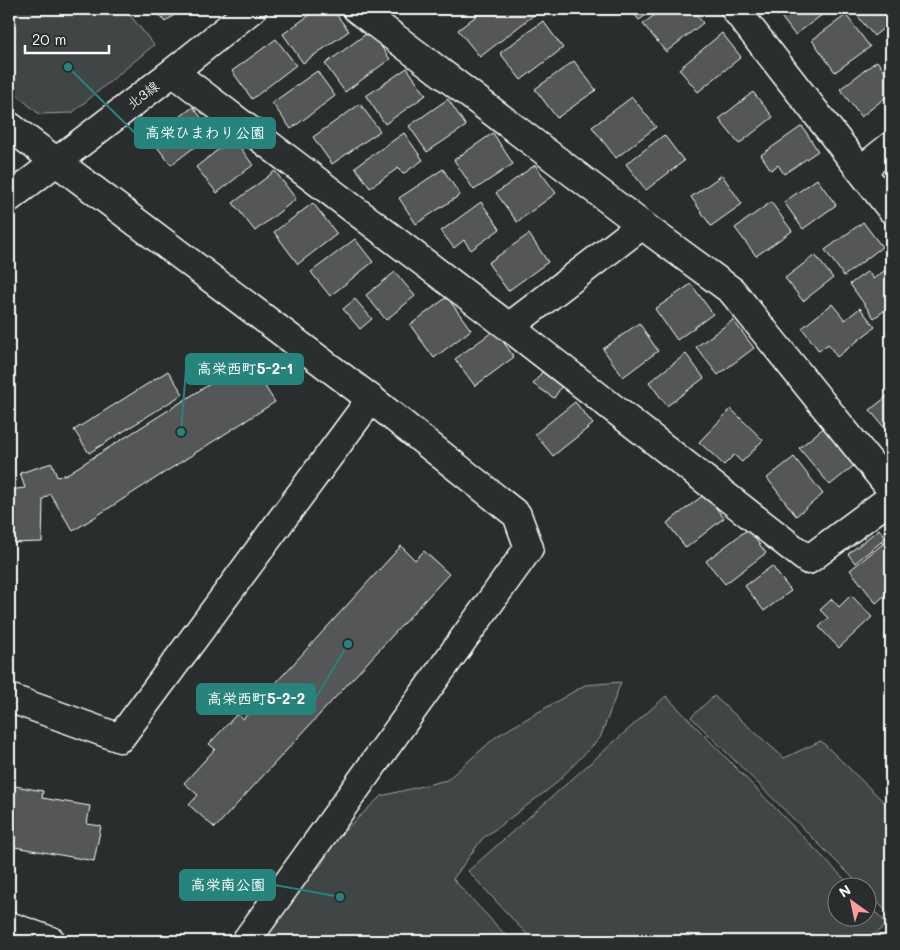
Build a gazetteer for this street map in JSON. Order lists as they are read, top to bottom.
{
  "streets": {
    "street": ["北3線"]
  },
  "places": [
    "高栄ひまわり公園",
    "高栄西町5-2-1",
    "高栄西町5-2-2",
    "高栄南公園"
  ],
  "scale_bar": "20 m",
  "north": "top left"
}
